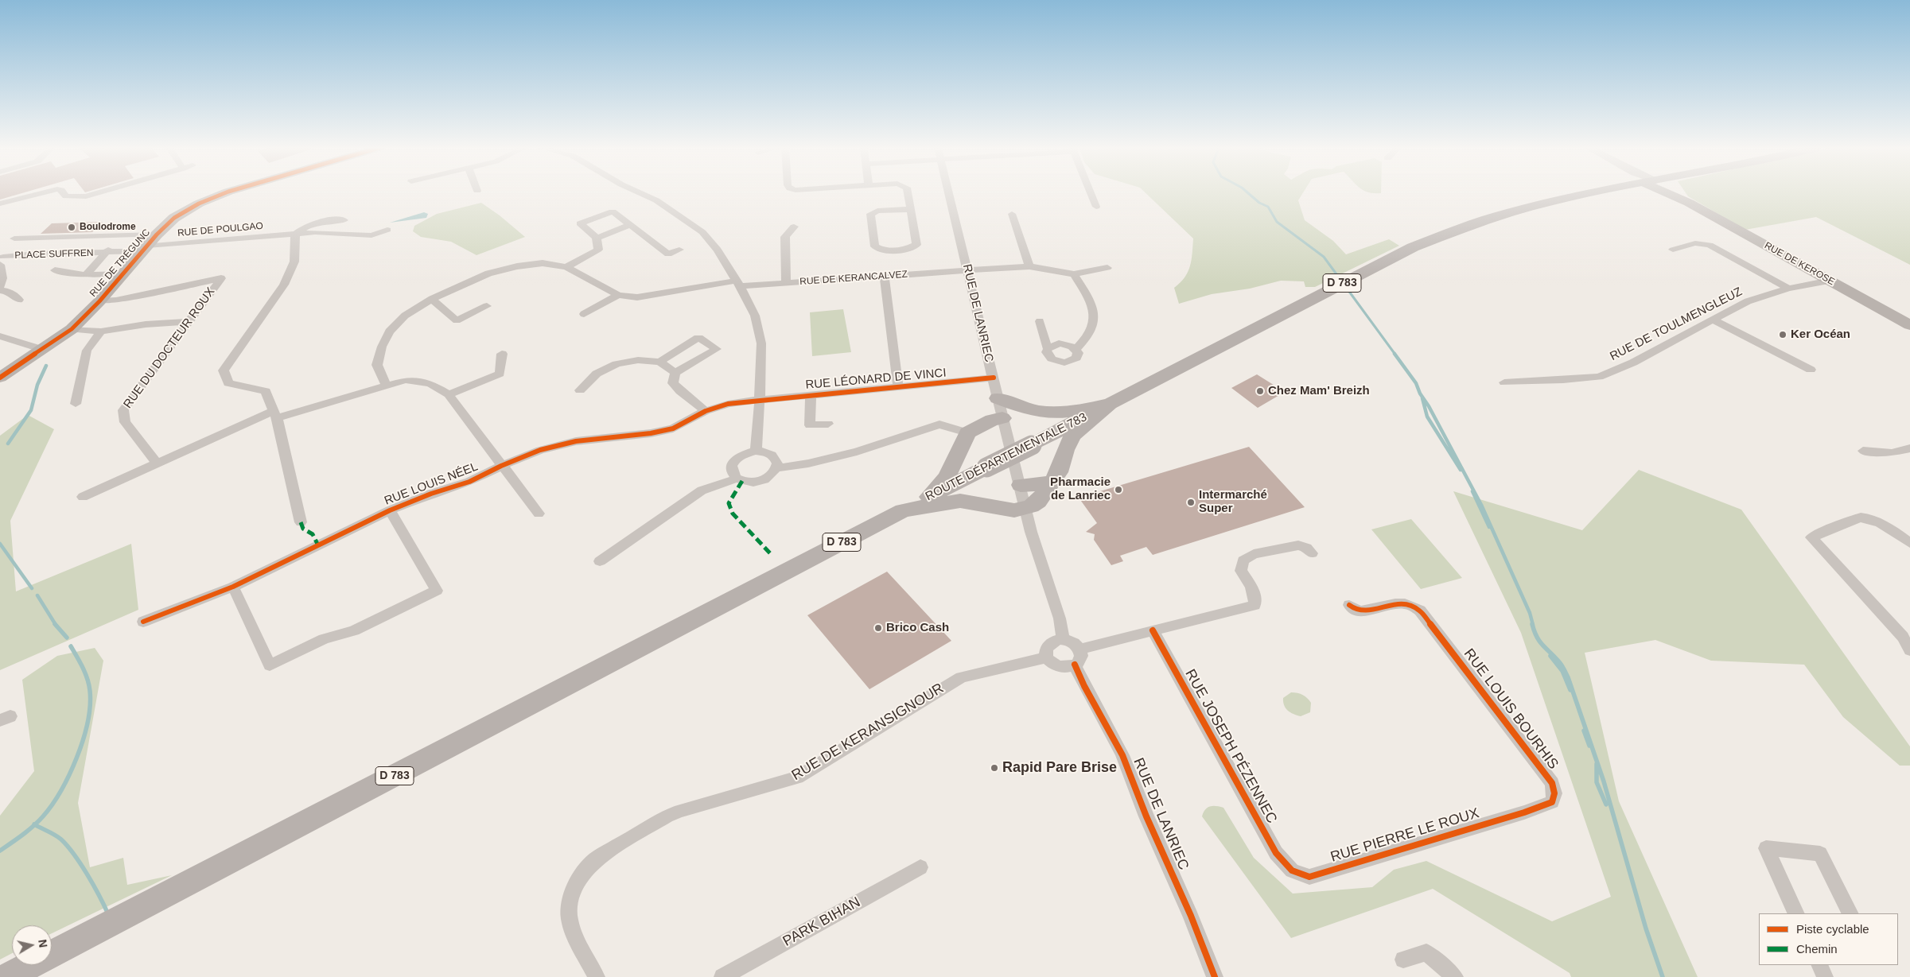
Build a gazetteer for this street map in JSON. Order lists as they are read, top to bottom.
{
  "streets": {
    "main road": [
      "RUE DE TRÉGUNC",
      "RUE DE KEROSE",
      "D 783",
      "ROUTE DÉPARTEMENTALE 783"
    ],
    "street": [
      "RUE DE POULGAO",
      "PLACE SUFFREN",
      "RUE DE KERANCALVEZ",
      "RUE DE LANRIEC",
      "RUE DE TOULMENGLEUZ",
      "RUE DU DOCTEUR ROUX",
      "RUE LÉONARD DE VINCI",
      "RUE LOUIS NÉEL",
      "RUE LOUIS BOURHIS",
      "RUE DE KERANSIGNOUR",
      "RUE JOSEPH PÉZENNEC",
      "RUE PIERRE LE ROUX",
      "PARK BIHAN"
    ]
  },
  "crossings": [
    ["RUE DE POULGAO", "PLACE SUFFREN"],
    ["RUE DE POULGAO", "RUE DE TRÉGUNC"],
    ["PLACE SUFFREN", "RUE DE TRÉGUNC"],
    ["RUE DE TRÉGUNC", "RUE DU DOCTEUR ROUX"],
    ["RUE DE KEROSE", "RUE DE TOULMENGLEUZ"],
    ["RUE DE KERANCALVEZ", "RUE DE LANRIEC"],
    ["D 783", "RUE DE LANRIEC"],
    ["D 783", "ROUTE DÉPARTEMENTALE 783"],
    ["RUE DE LANRIEC", "RUE LÉONARD DE VINCI"],
    ["RUE DE LANRIEC", "RUE DE KERANSIGNOUR"],
    ["RUE LÉONARD DE VINCI", "RUE LOUIS NÉEL"],
    ["RUE LOUIS BOURHIS", "RUE PIERRE LE ROUX"],
    ["RUE JOSEPH PÉZENNEC", "RUE PIERRE LE ROUX"]
  ],
  "places": [
    "Boulodrome",
    "Ker Océan",
    "Chez Mam' Breizh",
    "Pharmacie de Lanriec",
    "Intermarché Super",
    "Brico Cash",
    "Rapid Pare Brise"
  ],
  "legend": ["Piste cyclable", "Chemin"],
  "north": "right"
}
